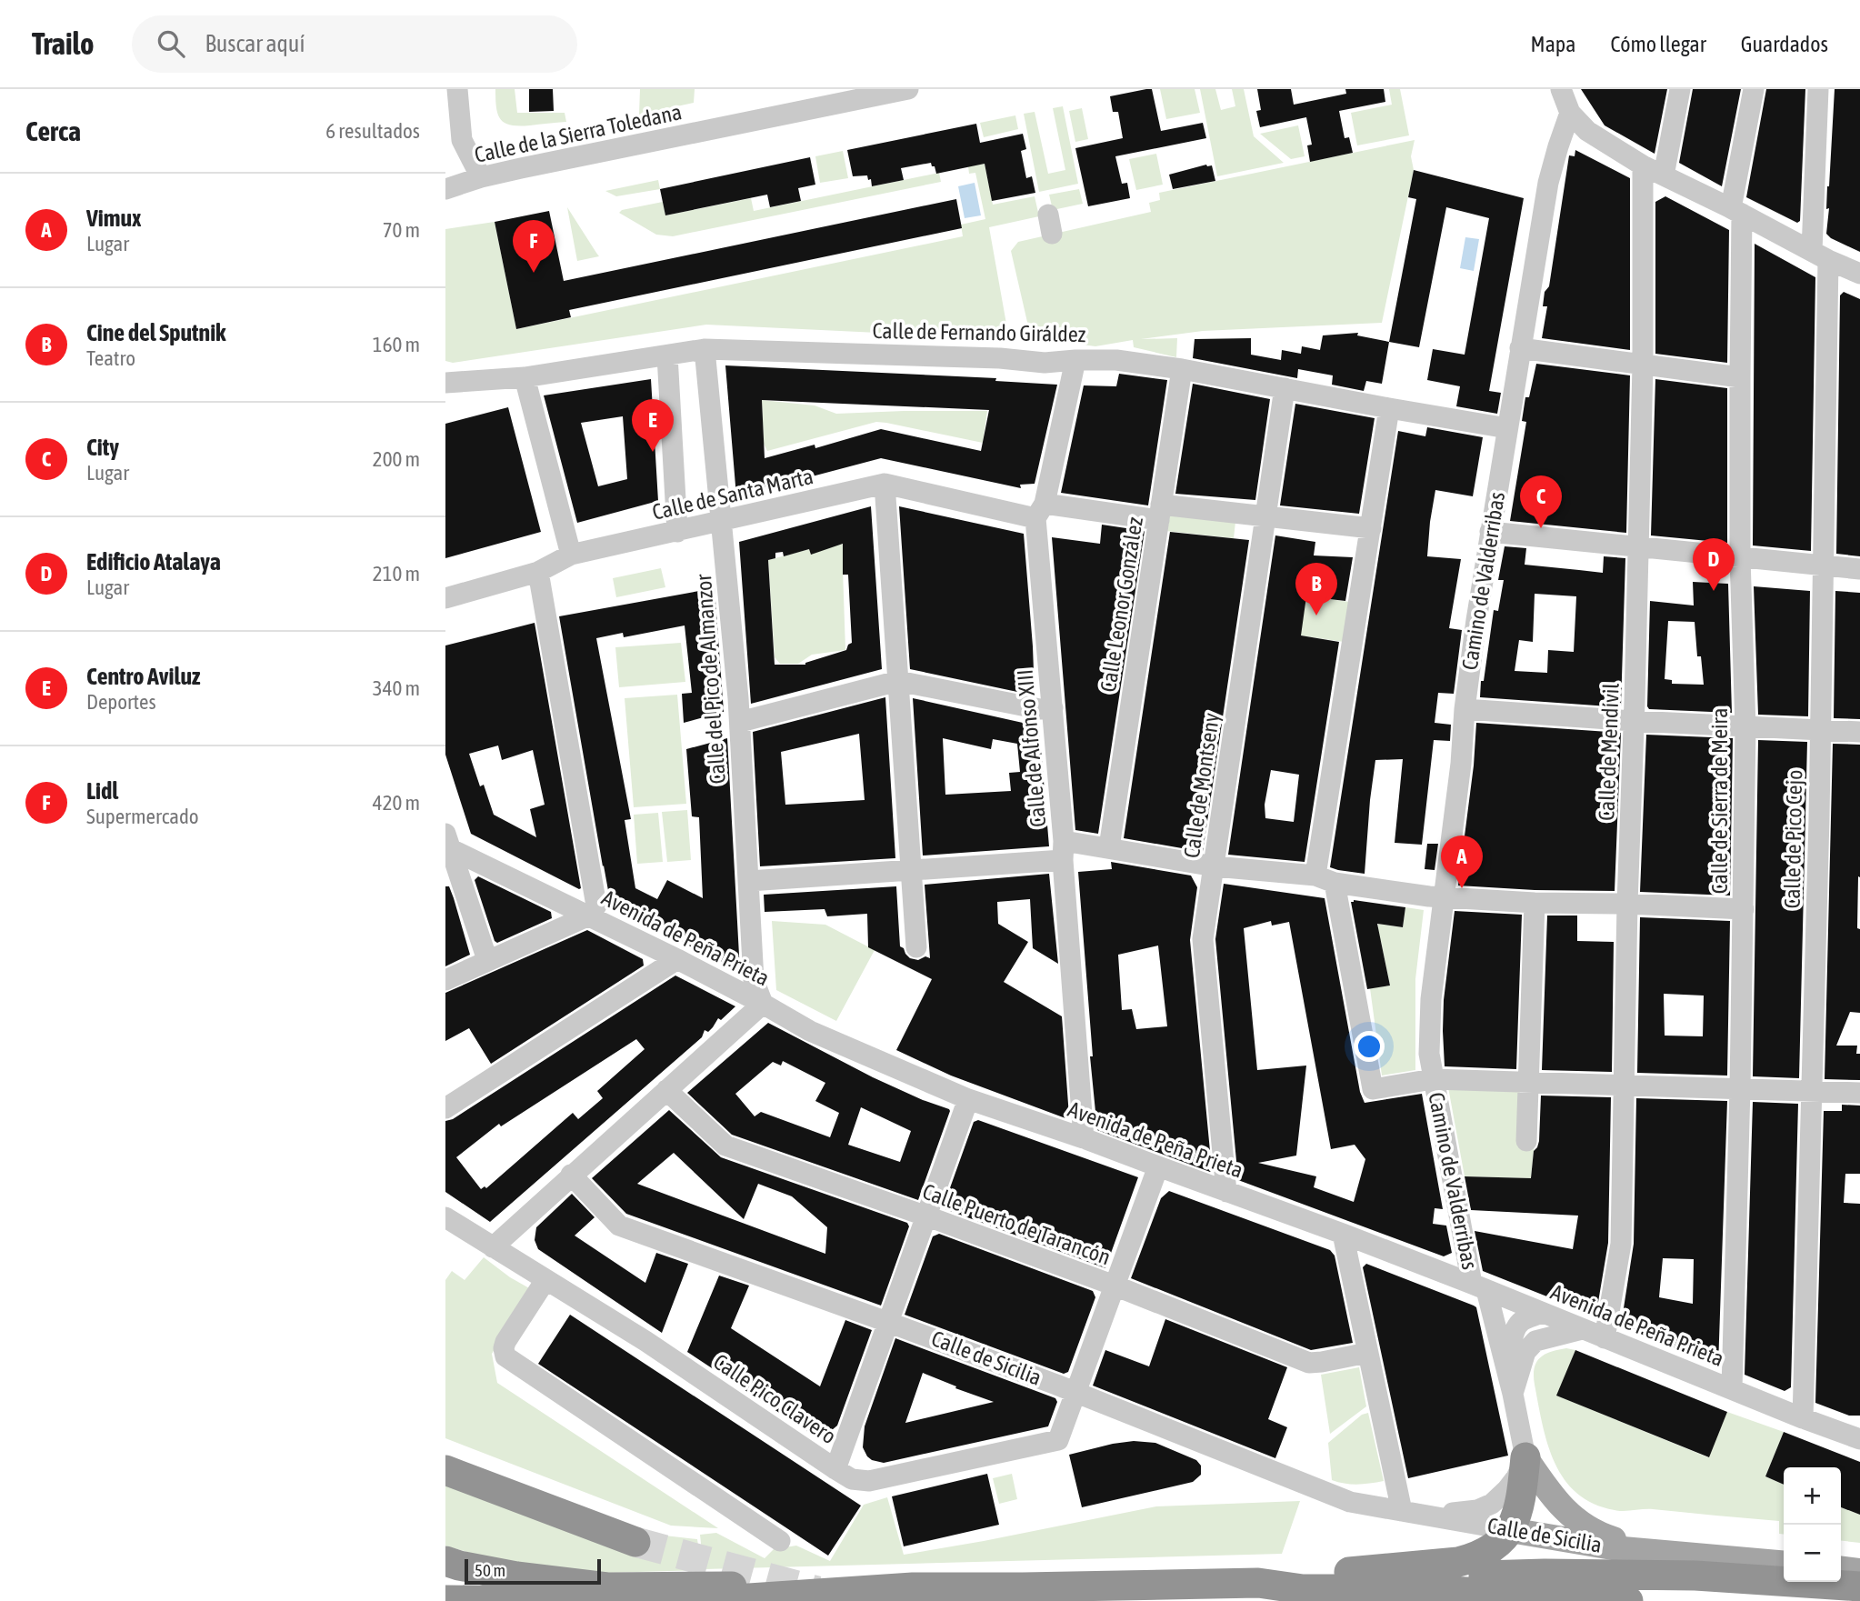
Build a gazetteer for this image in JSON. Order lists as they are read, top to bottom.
{
  "streets": {
    "main road": ["Calle de Sicilia"],
    "street": [
      "Calle de la Sierra Toledana",
      "Calle de Fernando Giráldez",
      "Calle de Santa Marta",
      "Camino de Valderribas",
      "Calle Leonor González",
      "Calle del Pico de Almanzor",
      "Calle de Alfonso XIII",
      "Calle de Mendívil",
      "Calle de Montseny",
      "Calle de Sierra de Meira",
      "Calle de Pico Cejo",
      "Avenida de Peña Prieta",
      "Calle Puerto de Tarancón",
      "Calle Pico Clavero"
    ]
  },
  "crossings": [
    ["Calle de Fernando Giráldez", "Camino de Valderribas"],
    ["Calle de Fernando Giráldez", "Calle Leonor González"],
    ["Calle de Fernando Giráldez", "Calle del Pico de Almanzor"],
    ["Calle de Fernando Giráldez", "Calle de Alfonso XIII"],
    ["Calle de Fernando Giráldez", "Calle de Montseny"],
    ["Calle de Santa Marta", "Calle Leonor González"],
    ["Calle de Santa Marta", "Calle del Pico de Almanzor"],
    ["Calle de Santa Marta", "Calle de Alfonso XIII"],
    ["Calle de Santa Marta", "Calle de Montseny"],
    ["Camino de Valderribas", "Avenida de Peña Prieta"],
    ["Camino de Valderribas", "Calle de Sicilia"],
    ["Calle del Pico de Almanzor", "Avenida de Peña Prieta"],
    ["Calle de Alfonso XIII", "Avenida de Peña Prieta"],
    ["Calle de Mendívil", "Avenida de Peña Prieta"],
    ["Calle de Montseny", "Avenida de Peña Prieta"],
    ["Calle de Sierra de Meira", "Avenida de Peña Prieta"],
    ["Calle de Pico Cejo", "Avenida de Peña Prieta"],
    ["Calle de Sicilia", "Calle Pico Clavero"]
  ],
  "scale_bar": "50 m",
  "page": {
    "header": "Trailo",
    "search": "Buscar aquí",
    "nav": ["Mapa", "Cómo llegar", "Guardados"],
    "heading": ["Cerca", "6 resultados"],
    "list": [
      {
        "mark": "A",
        "name": "Vimux",
        "note": "Lugar",
        "value": "70 m"
      },
      {
        "mark": "B",
        "name": "Cine del Sputnik",
        "note": "Teatro",
        "value": "160 m"
      },
      {
        "mark": "C",
        "name": "City",
        "note": "Lugar",
        "value": "200 m"
      },
      {
        "mark": "D",
        "name": "Edificio Atalaya",
        "note": "Lugar",
        "value": "210 m"
      },
      {
        "mark": "E",
        "name": "Centro Aviluz",
        "note": "Deportes",
        "value": "340 m"
      },
      {
        "mark": "F",
        "name": "Lidl",
        "note": "Supermercado",
        "value": "420 m"
      }
    ],
    "pins": [
      "F",
      "E",
      "C",
      "D",
      "B",
      "A"
    ],
    "map_buttons": ["+", "−"],
    "scale": "50 m"
  }
}
